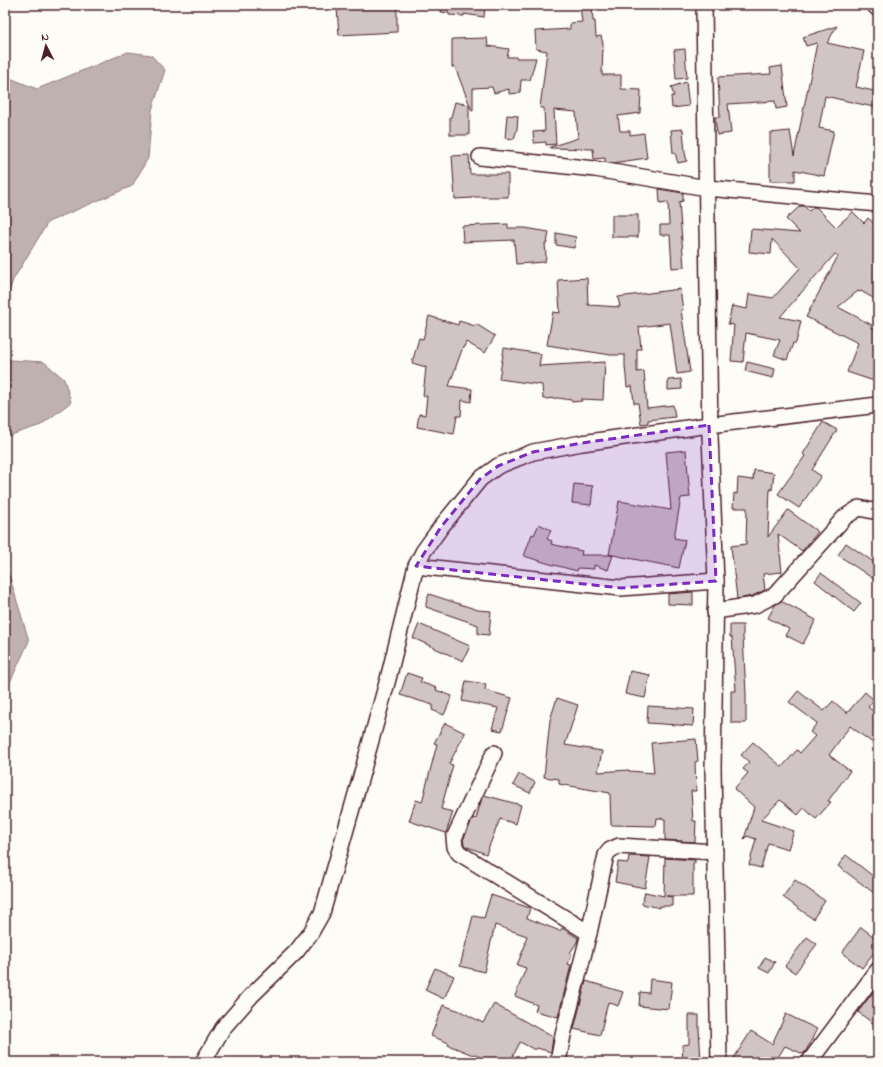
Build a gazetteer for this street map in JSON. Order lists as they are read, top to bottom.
{
  "north": "top"
}
